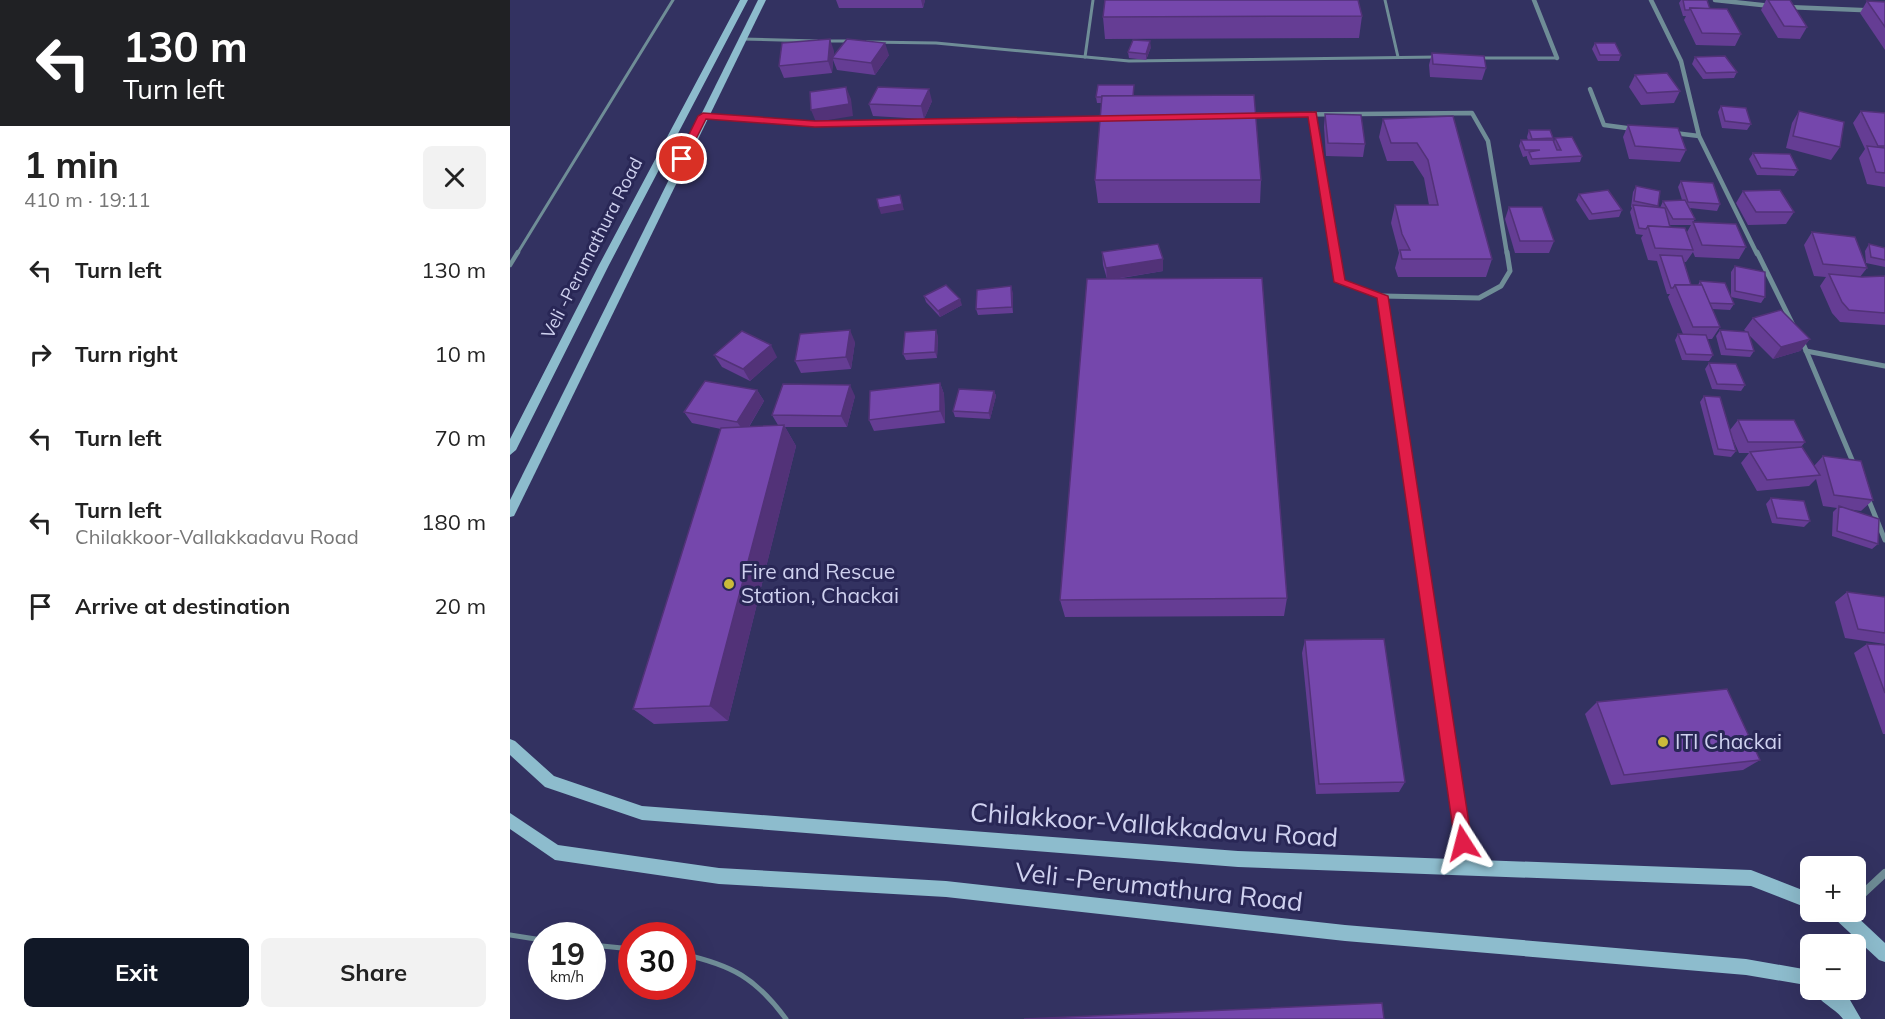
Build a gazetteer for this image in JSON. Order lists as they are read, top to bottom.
{
  "streets": {
    "main road": ["Veli -Perumathura Road", "Chilakkoor-Vallakkadavu Road"]
  },
  "places": ["Fire and Rescue Station, Chackai", "ITI Chackai"],
  "page": {
    "turn": ["130 m", "Turn left"],
    "heading": ["1 min", "410 m · 19:11"],
    "list": [
      {
        "name": "Turn left",
        "value": "130 m"
      },
      {
        "name": "Turn right",
        "value": "10 m"
      },
      {
        "name": "Turn left",
        "value": "70 m"
      },
      {
        "name": "Turn left",
        "note": "Chilakkoor-Vallakkadavu Road",
        "value": "180 m"
      },
      {
        "name": "Arrive at destination",
        "value": "20 m"
      }
    ],
    "map_buttons": ["+", "−"],
    "speed": "19 km/h",
    "limit": "30",
    "buttons": ["Exit", "Share"]
  }
}
